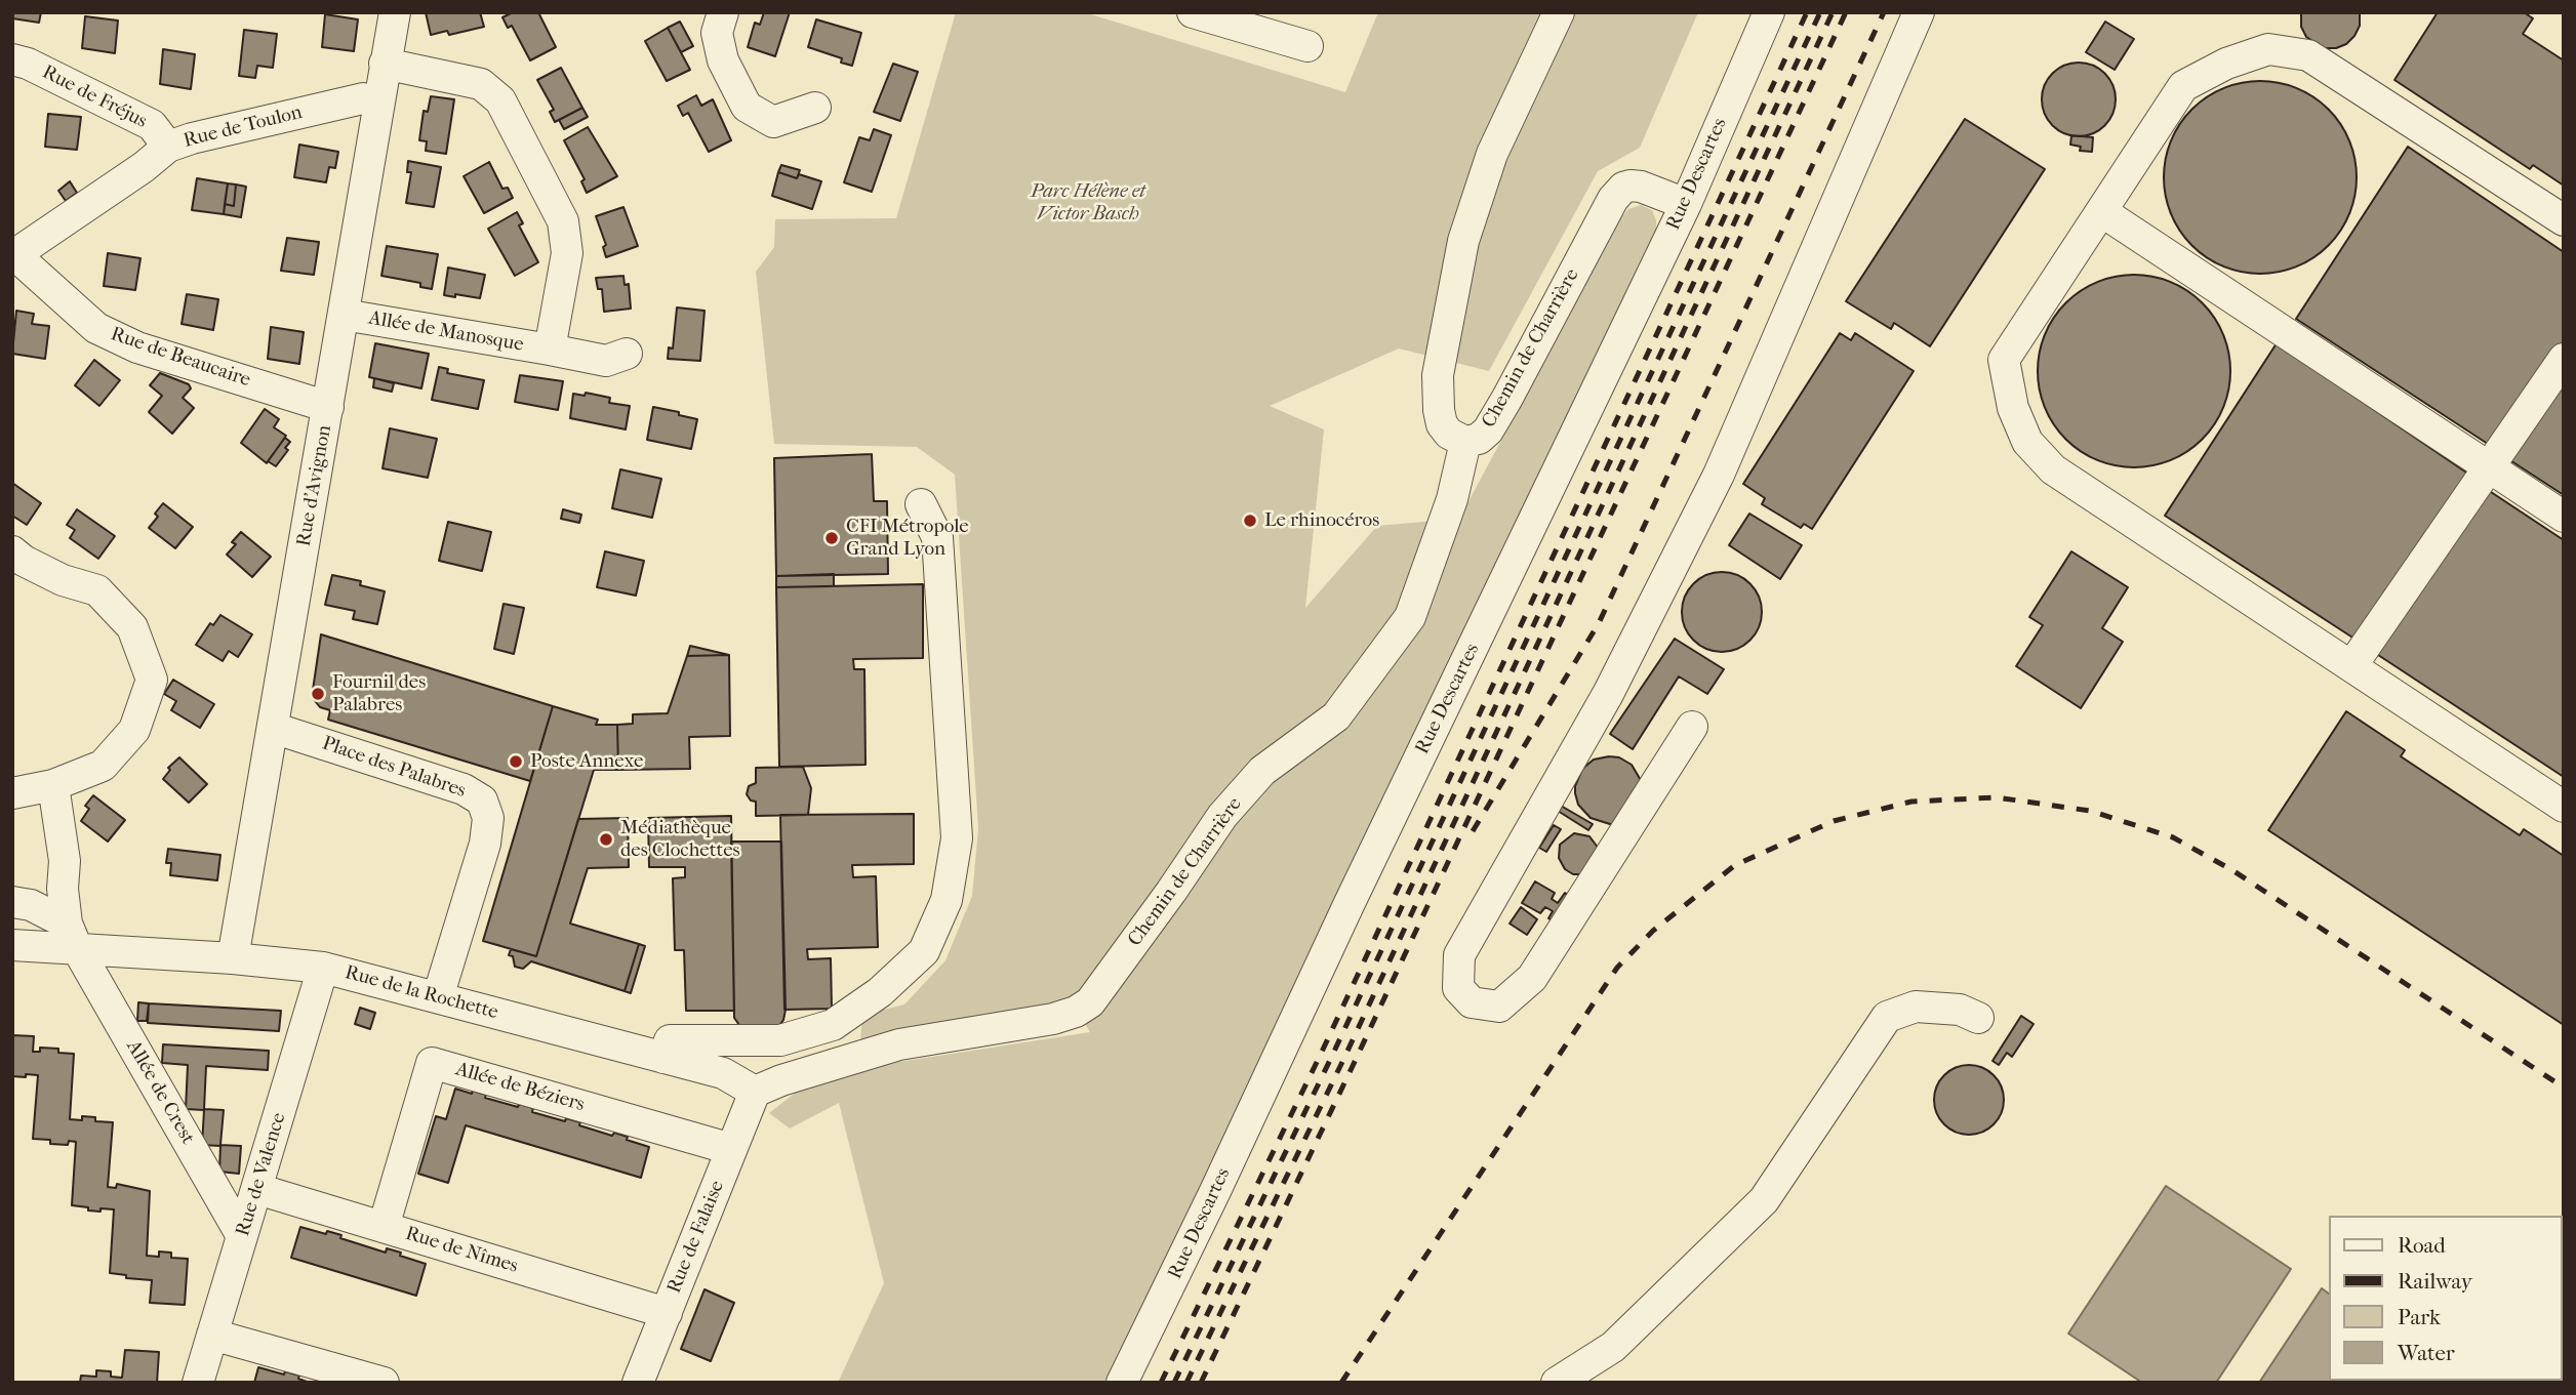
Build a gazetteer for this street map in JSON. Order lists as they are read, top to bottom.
{
  "streets": {
    "street": [
      "Rue de Fréjus",
      "Rue de Toulon",
      "Rue Descartes",
      "Allée de Manosque",
      "Chemin de Charrière",
      "Rue de Beaucaire",
      "Rue d'Avignon",
      "Place des Palabres",
      "Rue de la Rochette",
      "Allée de Béziers",
      "Allée de Crest",
      "Rue de Valence",
      "Rue de Falaise",
      "Rue de Nîmes"
    ]
  },
  "crossings": [
    ["Rue de Fréjus", "Rue de Toulon"],
    ["Rue de Toulon", "Rue de Beaucaire"],
    ["Rue de Toulon", "Rue d'Avignon"],
    ["Rue Descartes", "Chemin de Charrière"],
    ["Allée de Manosque", "Rue d'Avignon"],
    ["Chemin de Charrière", "Rue de la Rochette"],
    ["Chemin de Charrière", "Rue de Falaise"],
    ["Rue de Beaucaire", "Rue d'Avignon"],
    ["Rue d'Avignon", "Place des Palabres"],
    ["Rue d'Avignon", "Rue de la Rochette"],
    ["Place des Palabres", "Rue de la Rochette"],
    ["Rue de la Rochette", "Allée de Crest"],
    ["Rue de la Rochette", "Rue de Valence"],
    ["Rue de la Rochette", "Rue de Falaise"],
    ["Allée de Béziers", "Rue de Falaise"],
    ["Allée de Béziers", "Rue de Nîmes"],
    ["Allée de Crest", "Rue de Valence"],
    ["Rue de Valence", "Rue de Nîmes"],
    ["Rue de Falaise", "Rue de Nîmes"]
  ],
  "parks": ["Parc Hélène et Victor Basch"],
  "places": [
    "Le rhinocéros",
    "CFI Métropole Grand Lyon",
    "Fournil des Palabres",
    "Poste Annexe",
    "Médiathèque des Clochettes"
  ],
  "legend": [
    "Road",
    "Railway",
    "Park",
    "Water"
  ]
}
